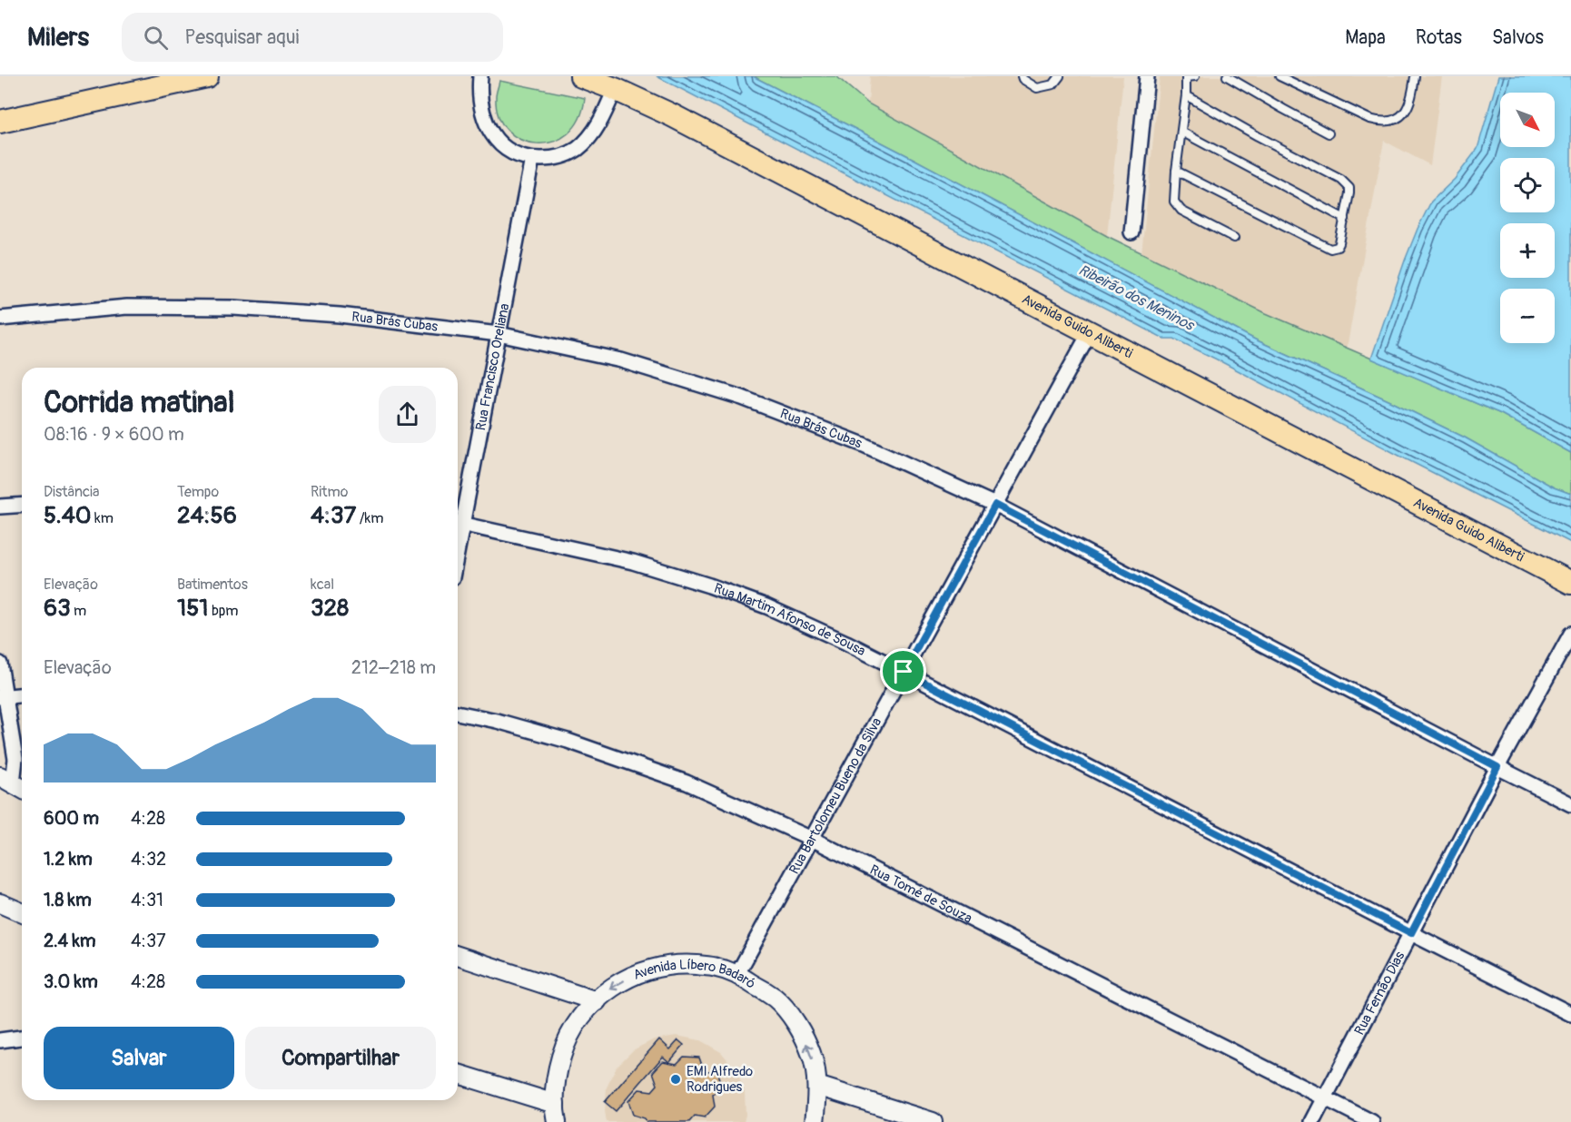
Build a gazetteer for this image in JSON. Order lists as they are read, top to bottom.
{
  "streets": {
    "main road": ["Avenida Guido Aliberti"],
    "street": [
      "Rua Brás Cubas",
      "Rua Francisco Oreliana",
      "Rua Martim Afonso de Sousa",
      "Rua Bartolomeu Bueno da Silva",
      "Rua Tomé de Souza",
      "Avenida Líbero Badaró",
      "Rua Fernão Dias"
    ]
  },
  "crossings": [
    ["Rua Brás Cubas", "Rua Francisco Oreliana"],
    ["Rua Brás Cubas", "Rua Bartolomeu Bueno da Silva"],
    ["Rua Brás Cubas", "Rua Fernão Dias"],
    ["Avenida Guido Aliberti", "Rua Bartolomeu Bueno da Silva"],
    ["Rua Francisco Oreliana", "Rua Martim Afonso de Sousa"],
    ["Rua Martim Afonso de Sousa", "Rua Bartolomeu Bueno da Silva"],
    ["Rua Martim Afonso de Sousa", "Rua Fernão Dias"],
    ["Rua Bartolomeu Bueno da Silva", "Rua Tomé de Souza"],
    ["Rua Bartolomeu Bueno da Silva", "Avenida Líbero Badaró"],
    ["Rua Tomé de Souza", "Rua Fernão Dias"]
  ],
  "water": ["Ribeirão dos Meninos"],
  "places": ["EMI Alfredo Rodrigues"],
  "north": "bottom right",
  "page": {
    "header": "Milers",
    "search": "Pesquisar aqui",
    "nav": ["Mapa", "Rotas", "Salvos"],
    "map_buttons": ["+", "−"],
    "heading": ["Corrida matinal", "08:16 · 9 × 600 m"],
    "stats": [
      ["Distância", "5.40 km"],
      ["Tempo", "24:56"],
      ["Ritmo", "4:37 /km"],
      ["Elevação", "63 m"],
      ["Batimentos", "151 bpm"],
      ["kcal", "328"]
    ],
    "chart": ["Elevação", "212–218 m"],
    "list": [
      {
        "name": "600 m",
        "note": "4:28"
      },
      {
        "name": "1.2 km",
        "note": "4:32"
      },
      {
        "name": "1.8 km",
        "note": "4:31"
      },
      {
        "name": "2.4 km",
        "note": "4:37"
      },
      {
        "name": "3.0 km",
        "note": "4:28"
      }
    ],
    "buttons": ["Salvar", "Compartilhar"]
  }
}
